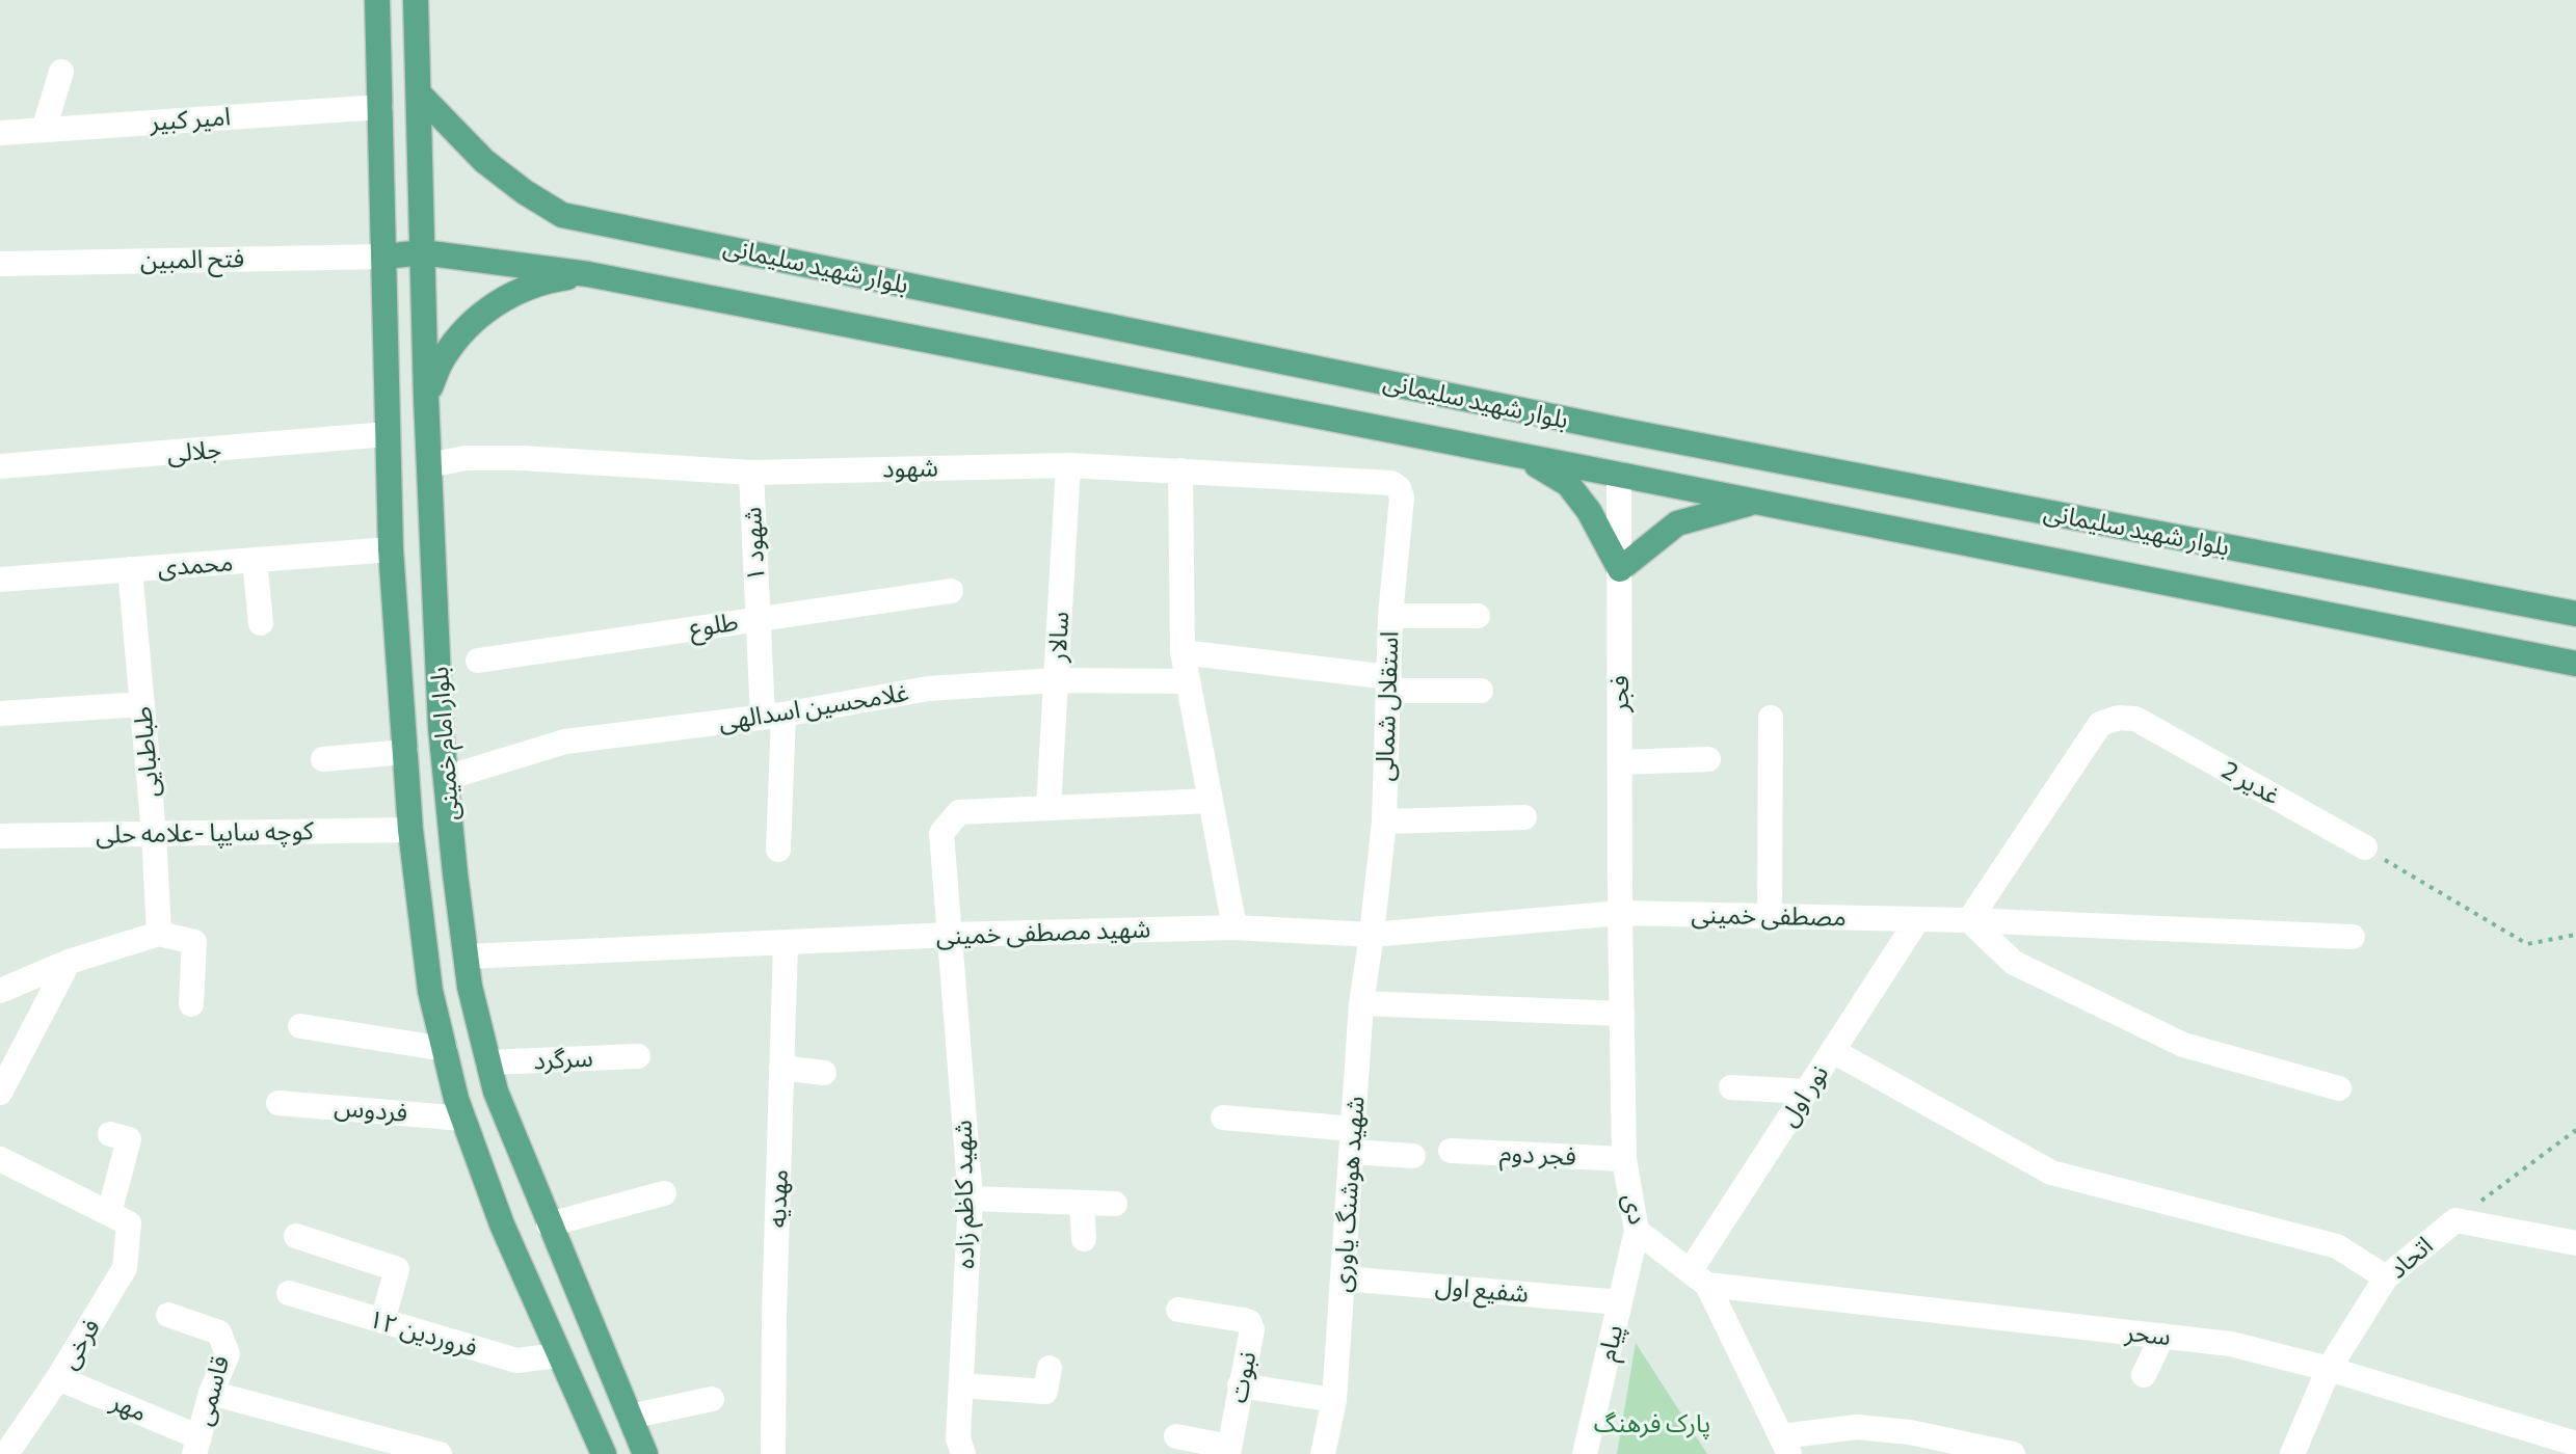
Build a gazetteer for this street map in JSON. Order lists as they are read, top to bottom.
{
  "streets": {
    "main road": ["بلوار شهید سلیمانی", "بلوار امام خمینی"],
    "street": [
      "امیر کبیر",
      "فتح المبین",
      "جلالی",
      "شهود",
      "شهود ۱",
      "محمدی",
      "طلوع",
      "سالار",
      "فجر",
      "استقلال شمالی",
      "غلامحسین اسدالهی",
      "طباطبایی",
      "غدير 2",
      "کوچه سایپا -علامه حلی",
      "مصطفی خمینی",
      "شهید مصطفی خمینی",
      "سرگرد",
      "نور اول",
      "فردوس",
      "فجر دوم",
      "شهید کاظم زاده",
      "شهید هوشنگ یاوری",
      "مهدیه",
      "دی",
      "اتحاد",
      "شفیع اول",
      "۱۲ فروردین",
      "سحر",
      "پیام",
      "فرخی",
      "نبوت",
      "قاسمی",
      "مهر"
    ]
  },
  "crossings": [
    ["امیر کبیر", "بلوار امام خمینی"],
    ["فتح المبین", "بلوار شهید سلیمانی"],
    ["فتح المبین", "بلوار امام خمینی"],
    ["بلوار شهید سلیمانی", "فجر"],
    ["بلوار شهید سلیمانی", "بلوار امام خمینی"],
    ["جلالی", "بلوار امام خمینی"],
    ["شهود", "شهود ۱"],
    ["شهود", "سالار"],
    ["شهود", "استقلال شمالی"],
    ["شهود", "بلوار امام خمینی"],
    ["شهود ۱", "طلوع"],
    ["شهود ۱", "غلامحسین اسدالهی"],
    ["محمدی", "بلوار امام خمینی"],
    ["محمدی", "طباطبایی"],
    ["سالار", "غلامحسین اسدالهی"],
    ["سالار", "شهید کاظم زاده"],
    ["فجر", "مصطفی خمینی"],
    ["فجر", "شهید مصطفی خمینی"],
    ["فجر", "دی"],
    ["استقلال شمالی", "شهید مصطفی خمینی"],
    ["استقلال شمالی", "شهید هوشنگ یاوری"],
    ["غلامحسین اسدالهی", "بلوار امام خمینی"],
    ["بلوار امام خمینی", "کوچه سایپا -علامه حلی"],
    ["بلوار امام خمینی", "شهید مصطفی خمینی"],
    ["بلوار امام خمینی", "سرگرد"],
    ["بلوار امام خمینی", "فردوس"],
    ["بلوار امام خمینی", "۱۲ فروردین"],
    ["طباطبایی", "کوچه سایپا -علامه حلی"],
    ["غدير 2", "مصطفی خمینی"],
    ["مصطفی خمینی", "شهید مصطفی خمینی"],
    ["مصطفی خمینی", "نور اول"],
    ["مصطفی خمینی", "دی"],
    ["شهید مصطفی خمینی", "شهید کاظم زاده"],
    ["شهید مصطفی خمینی", "شهید هوشنگ یاوری"],
    ["شهید مصطفی خمینی", "مهدیه"],
    ["شهید مصطفی خمینی", "دی"],
    ["نور اول", "دی"],
    ["نور اول", "سحر"],
    ["فجر دوم", "دی"],
    ["شهید هوشنگ یاوری", "شفیع اول"],
    ["دی", "سحر"],
    ["دی", "پیام"],
    ["اتحاد", "سحر"],
    ["شفیع اول", "پیام"],
    ["فرخی", "مهر"],
    ["قاسمی", "مهر"]
  ],
  "parks": ["پارک فرهنگ"]
}
